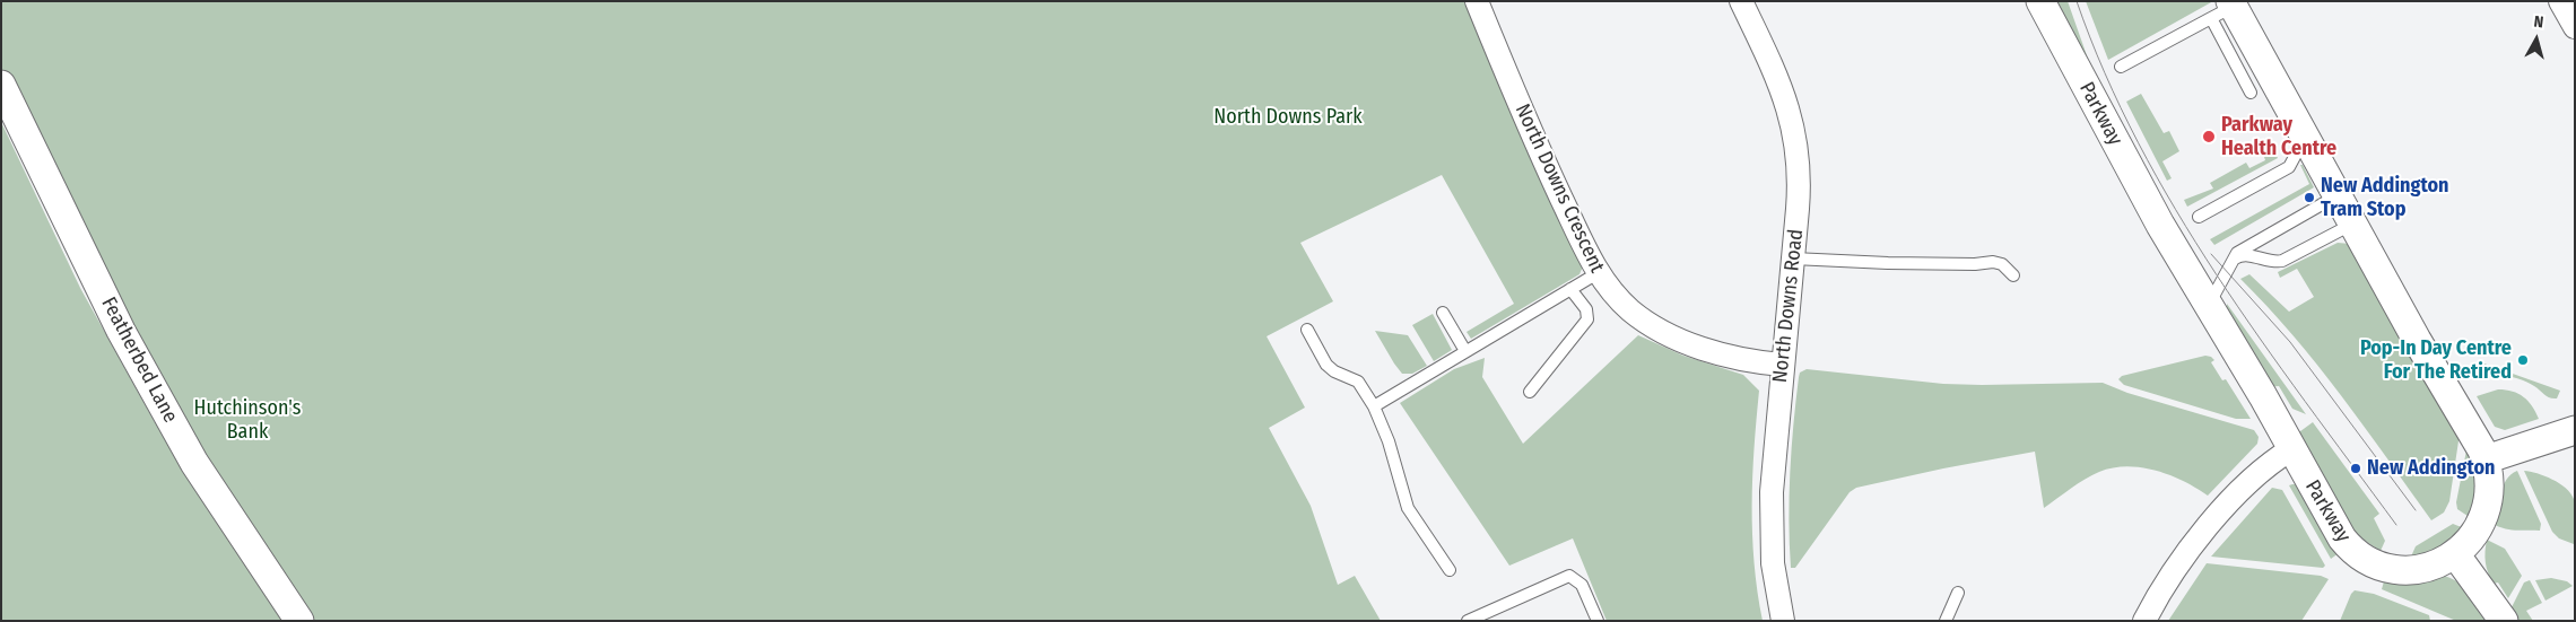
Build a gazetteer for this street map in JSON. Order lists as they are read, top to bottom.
{
  "streets": {
    "street": [
      "Parkway",
      "North Downs Crescent",
      "North Downs Road",
      "Featherbed Lane"
    ]
  },
  "crossings": [
    ["North Downs Crescent", "North Downs Road"]
  ],
  "parks": ["North Downs Park", "Hutchinson's Bank"],
  "places": [
    "Parkway Health Centre",
    "New Addington Tram Stop",
    "Pop-In Day Centre For The Retired",
    "New Addington"
  ],
  "north": "top"
}
